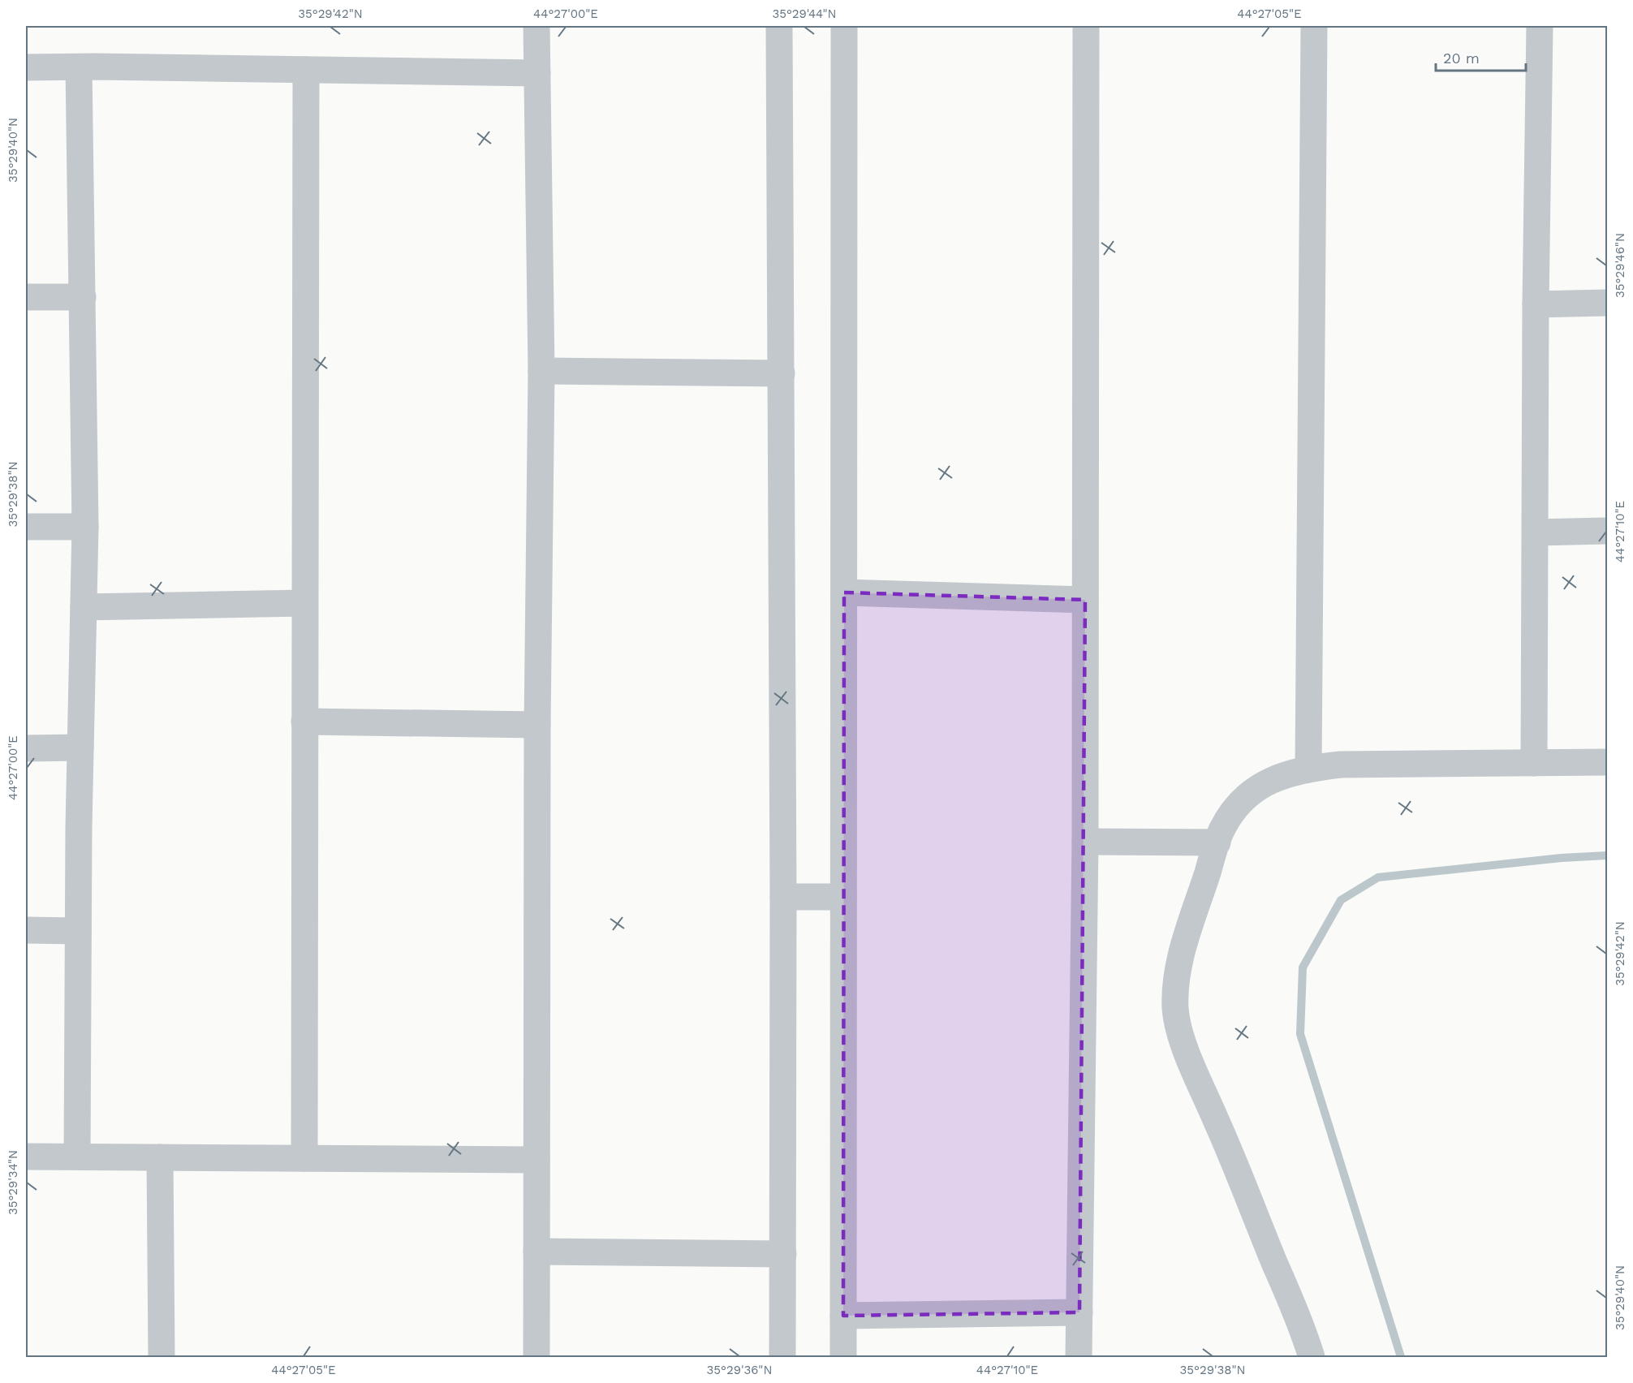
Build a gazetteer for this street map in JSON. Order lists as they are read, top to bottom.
{
  "scale_bar": "20 m",
  "coordinates": [
    "35°29'42\"N",
    "44°27'00\"E",
    "35°29'44\"N",
    "44°27'05\"E",
    "35°29'40\"N",
    "35°29'46\"N",
    "35°29'38\"N",
    "44°27'10\"E",
    "35°29'34\"N",
    "35°29'36\"N"
  ]
}
